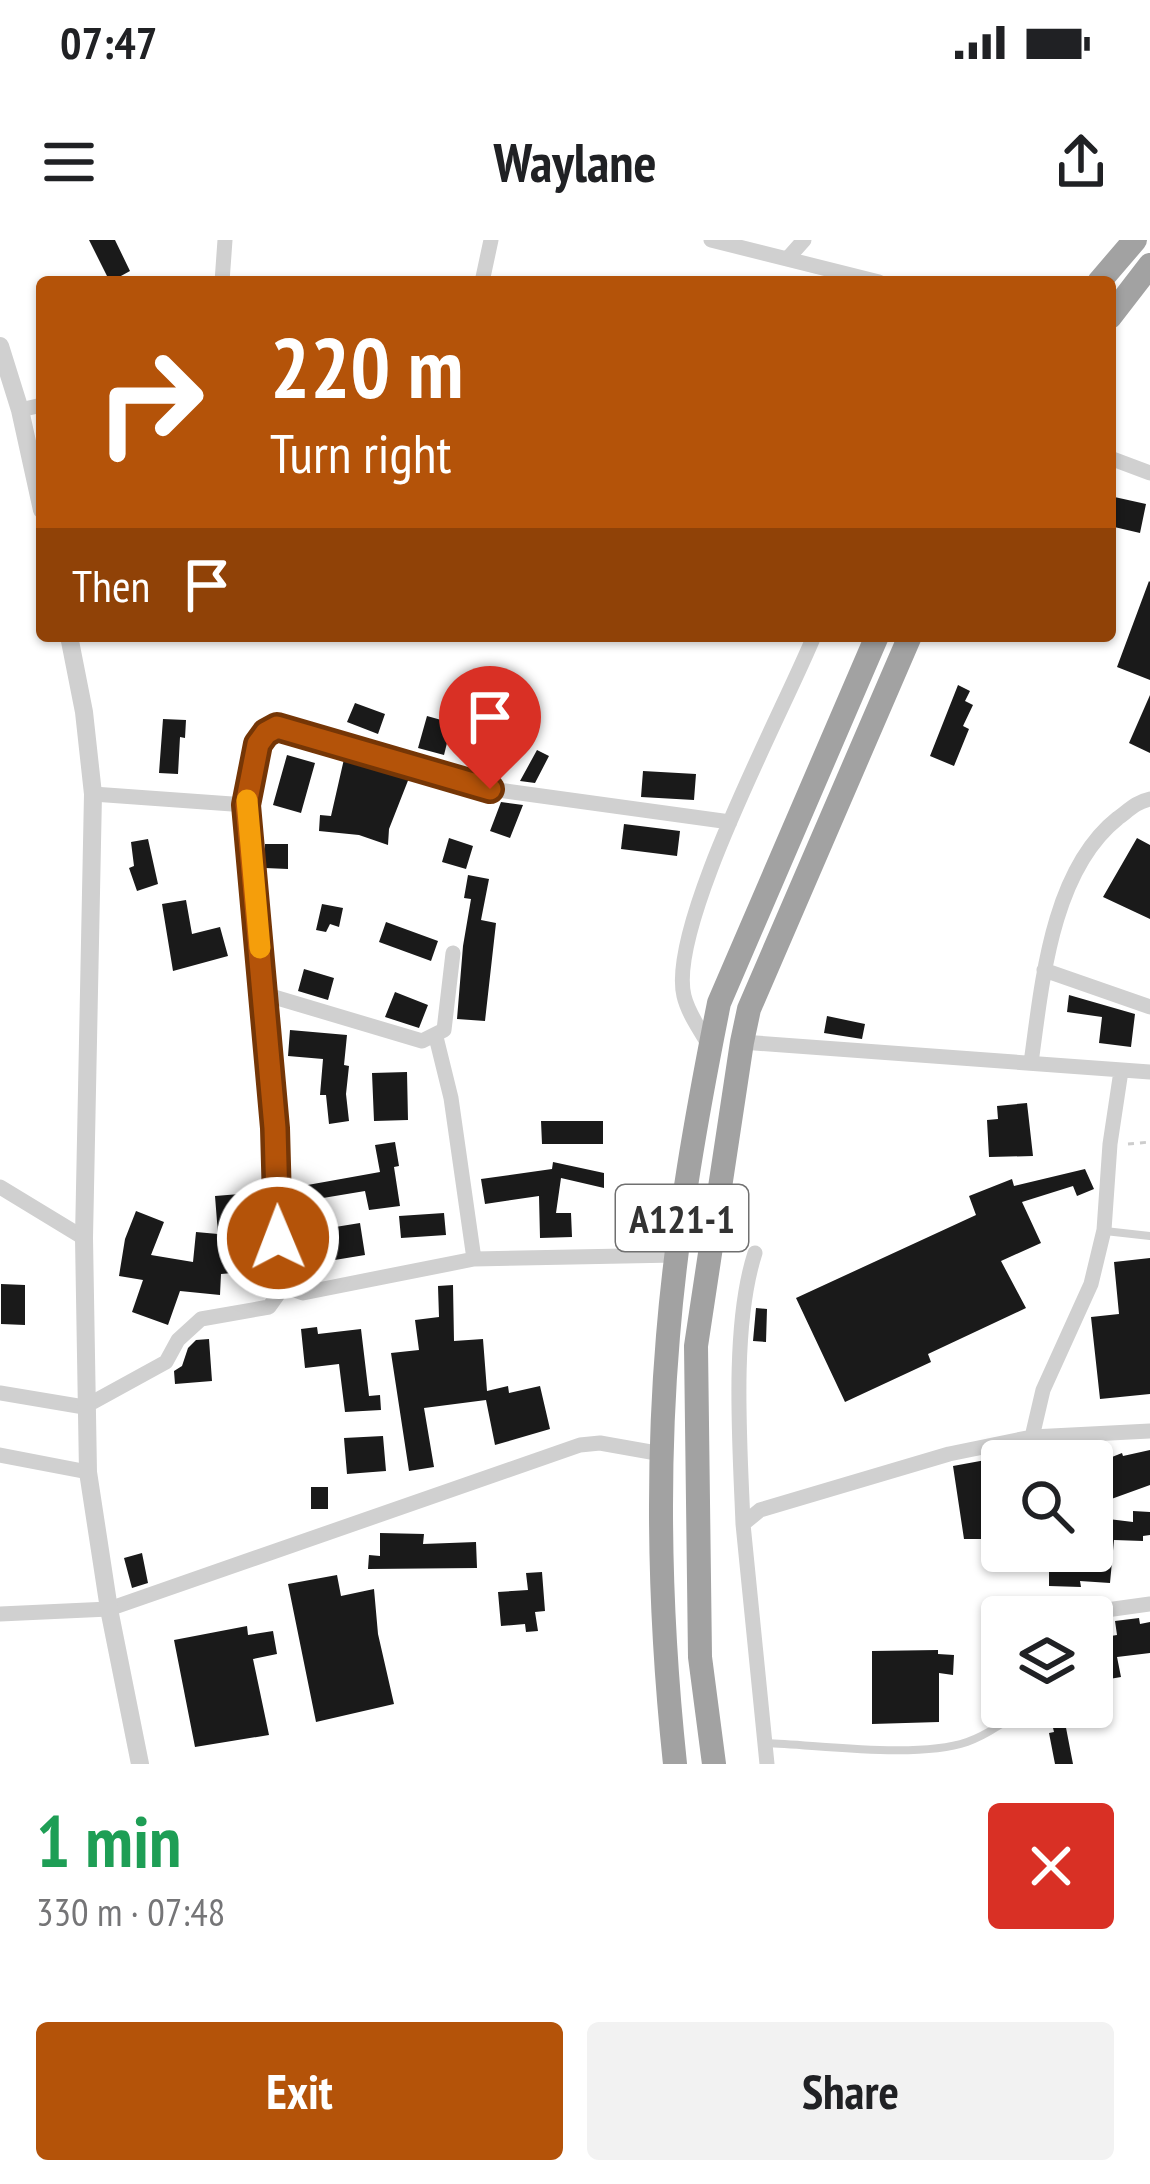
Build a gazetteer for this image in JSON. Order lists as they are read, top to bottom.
{
  "streets": {
    "highway": ["A121-1"]
  },
  "page": {
    "status": "07:47",
    "header": "Waylane",
    "turn": ["220 m", "Turn right"],
    "then": "Then",
    "heading": ["1 min", "330 m · 07:48"],
    "buttons": ["Exit", "Share"]
  }
}
